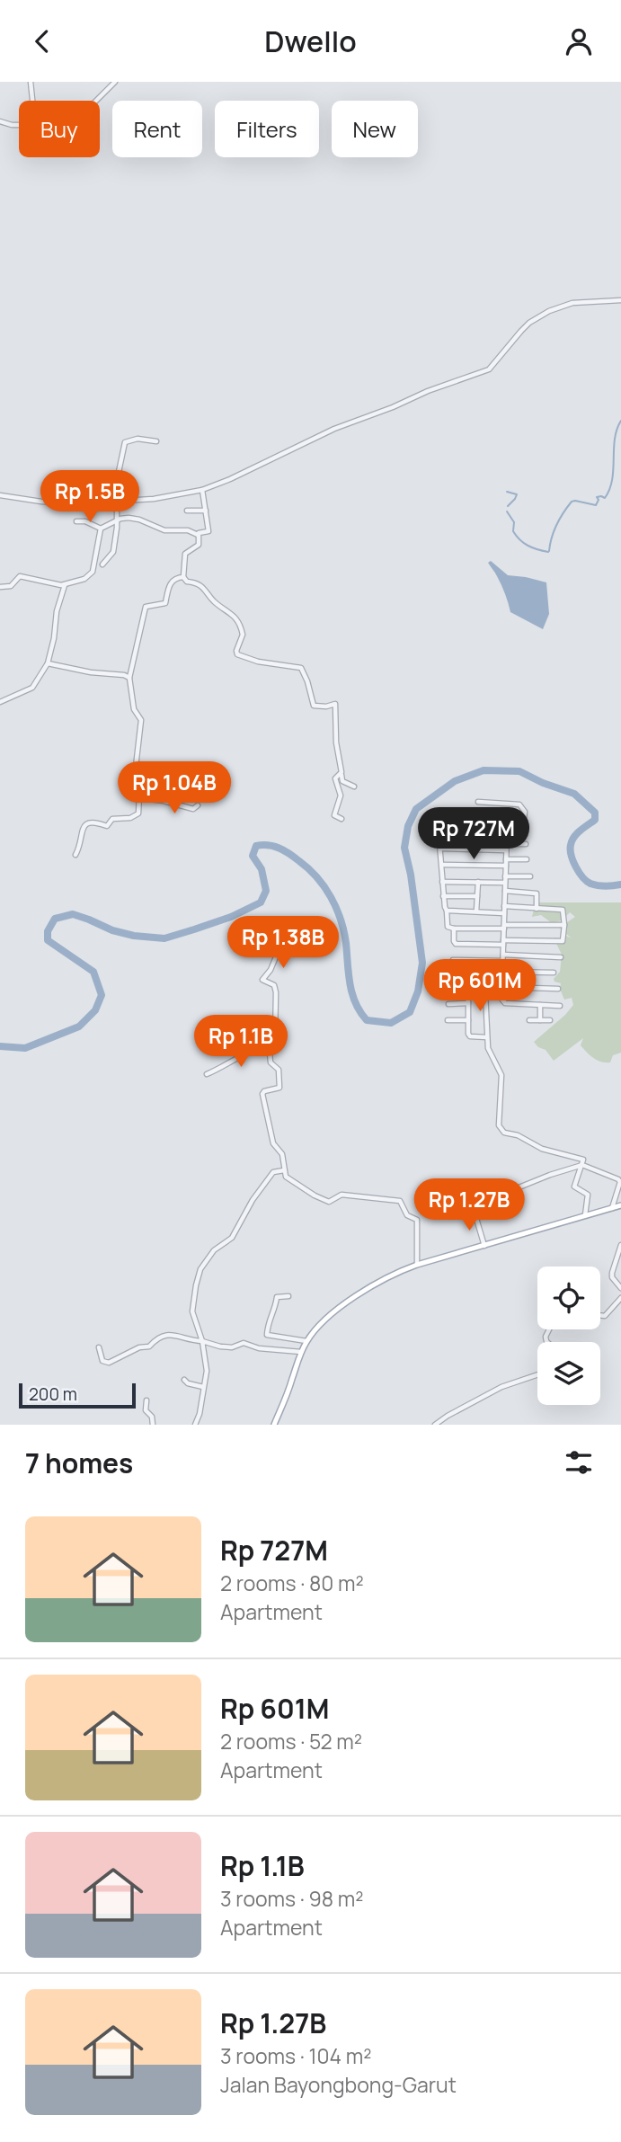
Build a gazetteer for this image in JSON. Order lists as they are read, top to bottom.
{
  "scale_bar": "200 m",
  "page": {
    "header": "Dwello",
    "chip": [
      "Buy",
      "Rent",
      "Filters",
      "New"
    ],
    "price": [
      "Rp 1.5B",
      "Rp 1.04B",
      "Rp 727M",
      "Rp 1.38B",
      "Rp 601M",
      "Rp 1.1B",
      "Rp 1.27B"
    ],
    "scale": "200 m",
    "heading": "7 homes",
    "list": [
      {
        "name": "Rp 727M",
        "note": "2 rooms · 80 m² · Apartment"
      },
      {
        "name": "Rp 601M",
        "note": "2 rooms · 52 m² · Apartment"
      },
      {
        "name": "Rp 1.1B",
        "note": "3 rooms · 98 m² · Apartment"
      },
      {
        "name": "Rp 1.27B",
        "note": "3 rooms · 104 m² · Jalan Bayongbong-Garut"
      }
    ]
  }
}
